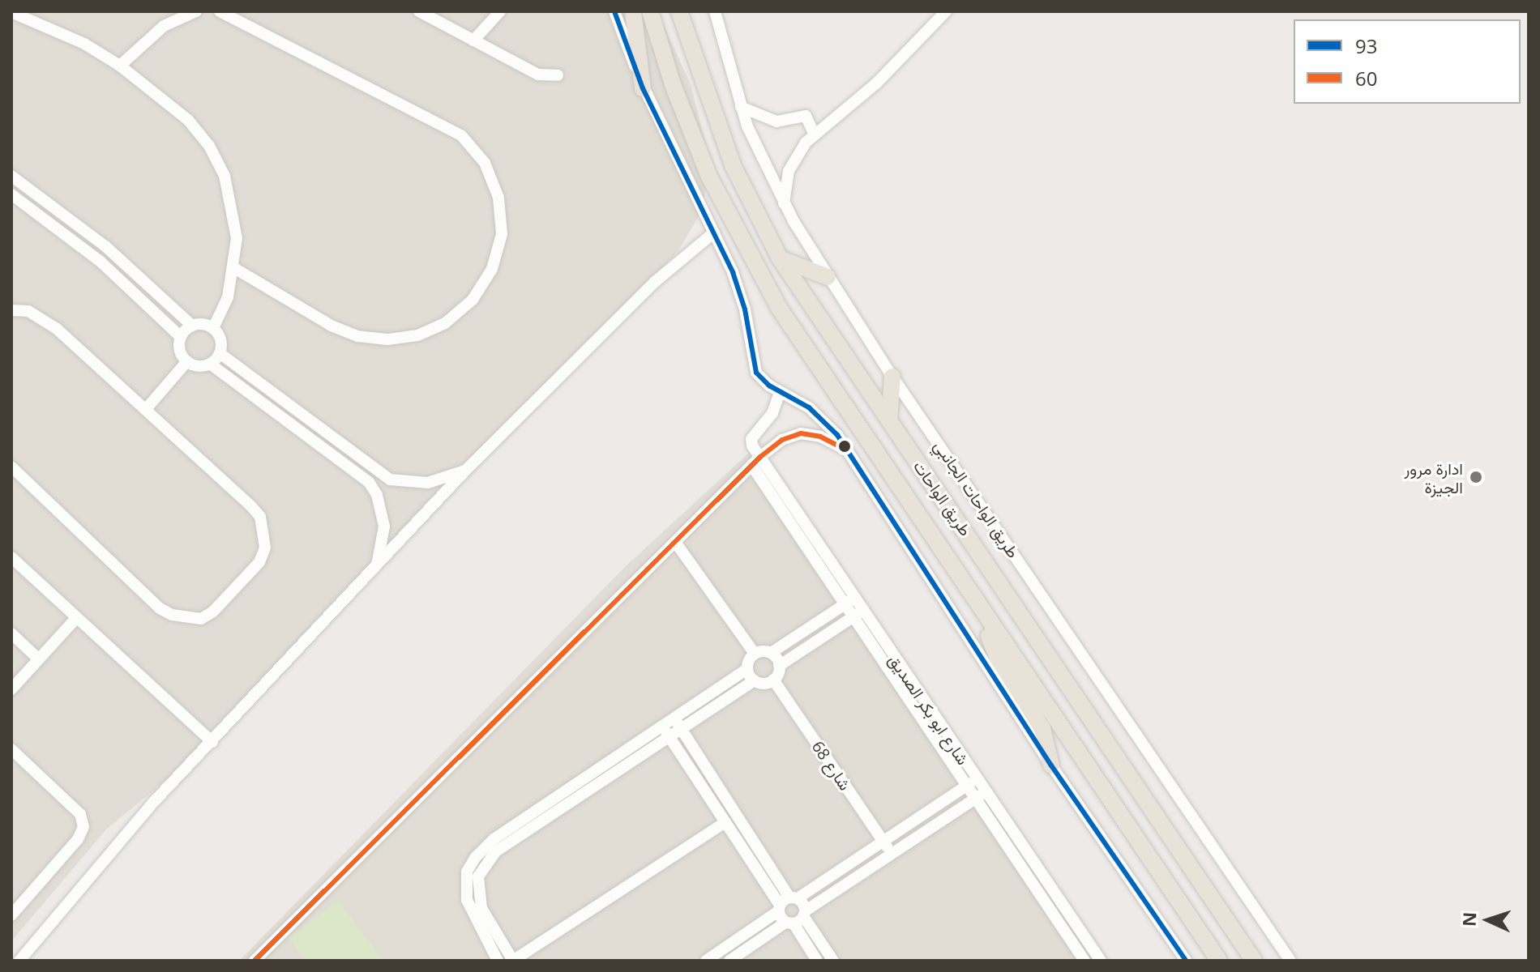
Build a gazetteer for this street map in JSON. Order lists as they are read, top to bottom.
{
  "streets": {
    "highway": ["طريق الواحات"],
    "street": ["طريق الواحات الجانبي", "شارع ابو بكر الصديق", "شارع 68"]
  },
  "places": ["ادارة مرور الجيزة"],
  "lines": ["transit line 93", "transit line 60"],
  "legend": ["93", "60"],
  "north": "left"
}
